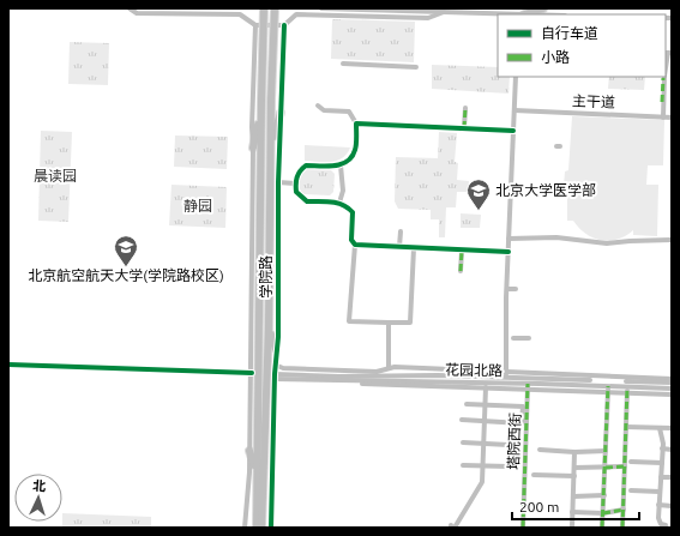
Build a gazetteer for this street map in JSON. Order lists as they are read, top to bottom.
{
  "streets": {
    "highway": ["学院路"],
    "street": ["主干道", "花园北路", "塔院西街"]
  },
  "crossings": [
    ["学院路", "花园北路"],
    ["花园北路", "塔院西街"]
  ],
  "parks": ["晨读园", "静园"],
  "places": {
    "school or university": ["北京大学医学部", "北京航空航天大学(学院路校区)"]
  },
  "legend": ["自行车道", "小路"],
  "scale_bar": "200 m",
  "north": "top"
}
